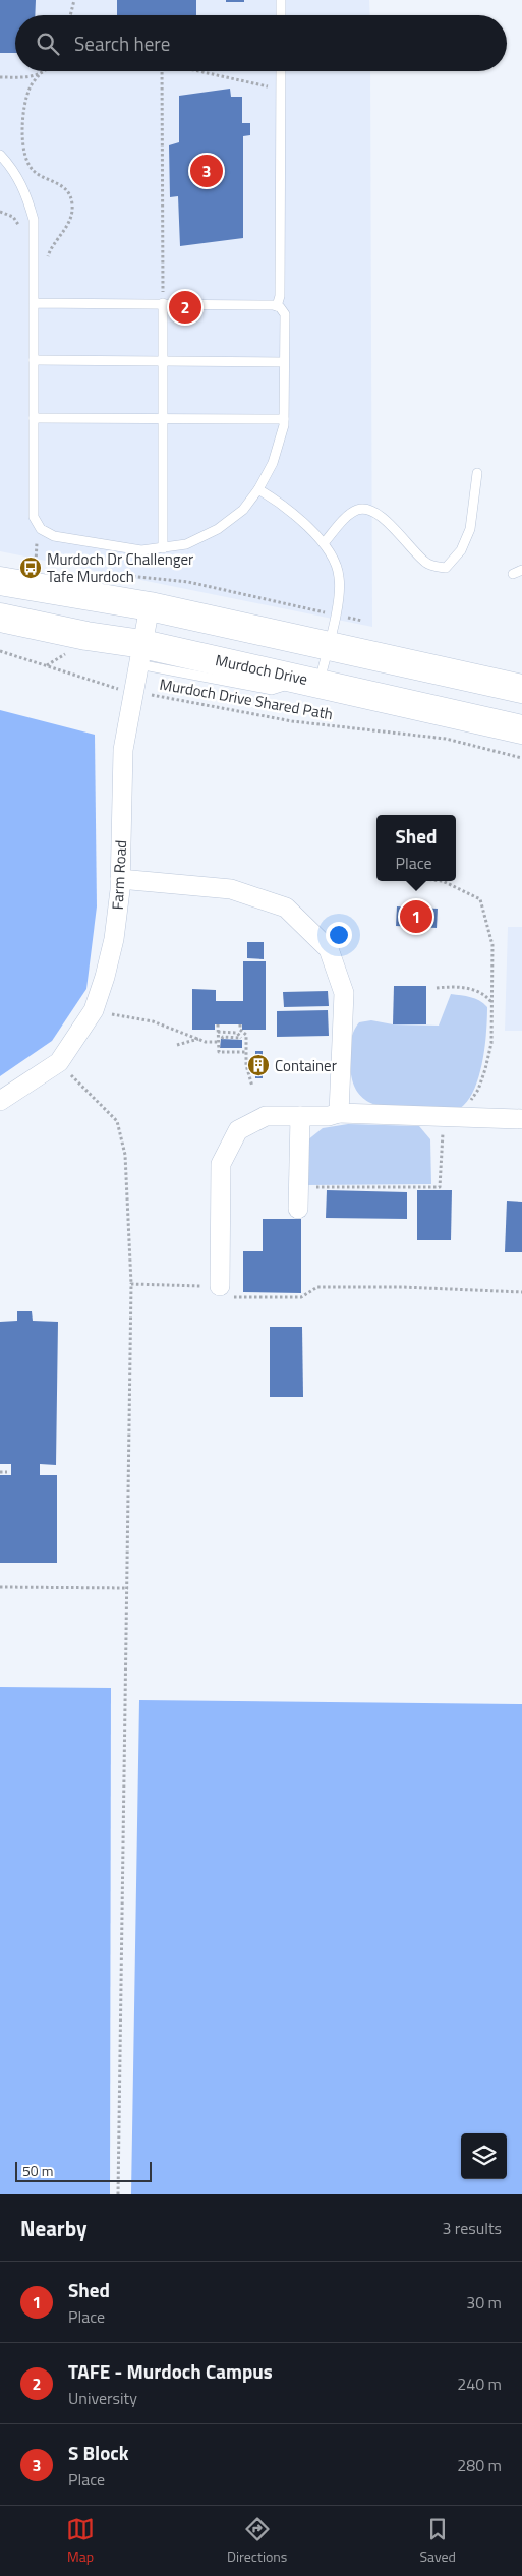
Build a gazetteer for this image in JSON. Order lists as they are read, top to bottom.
{
  "streets": {
    "main road": ["Murdoch Drive"],
    "street": ["Farm Road"],
    "path": ["Murdoch Drive Shared Path"]
  },
  "crossings": [
    ["Murdoch Drive", "Farm Road"],
    ["Murdoch Drive Shared Path", "Farm Road"]
  ],
  "places": {
    "bus stop": ["Murdoch Dr Challenger Tafe Murdoch"],
    "building": ["Container"]
  },
  "scale_bar": "50 m",
  "page": {
    "search": "Search here",
    "pins": ["3", "2", "1"],
    "popup": ["Shed", "Place"],
    "scale": "50 m",
    "heading": ["Nearby", "3 results"],
    "list": [
      {
        "mark": "1",
        "name": "Shed",
        "note": "Place",
        "value": "30 m"
      },
      {
        "mark": "2",
        "name": "TAFE - Murdoch Campus",
        "note": "University",
        "value": "240 m"
      },
      {
        "mark": "3",
        "name": "S Block",
        "note": "Place",
        "value": "280 m"
      }
    ],
    "nav": ["Map", "Directions", "Saved"]
  }
}
